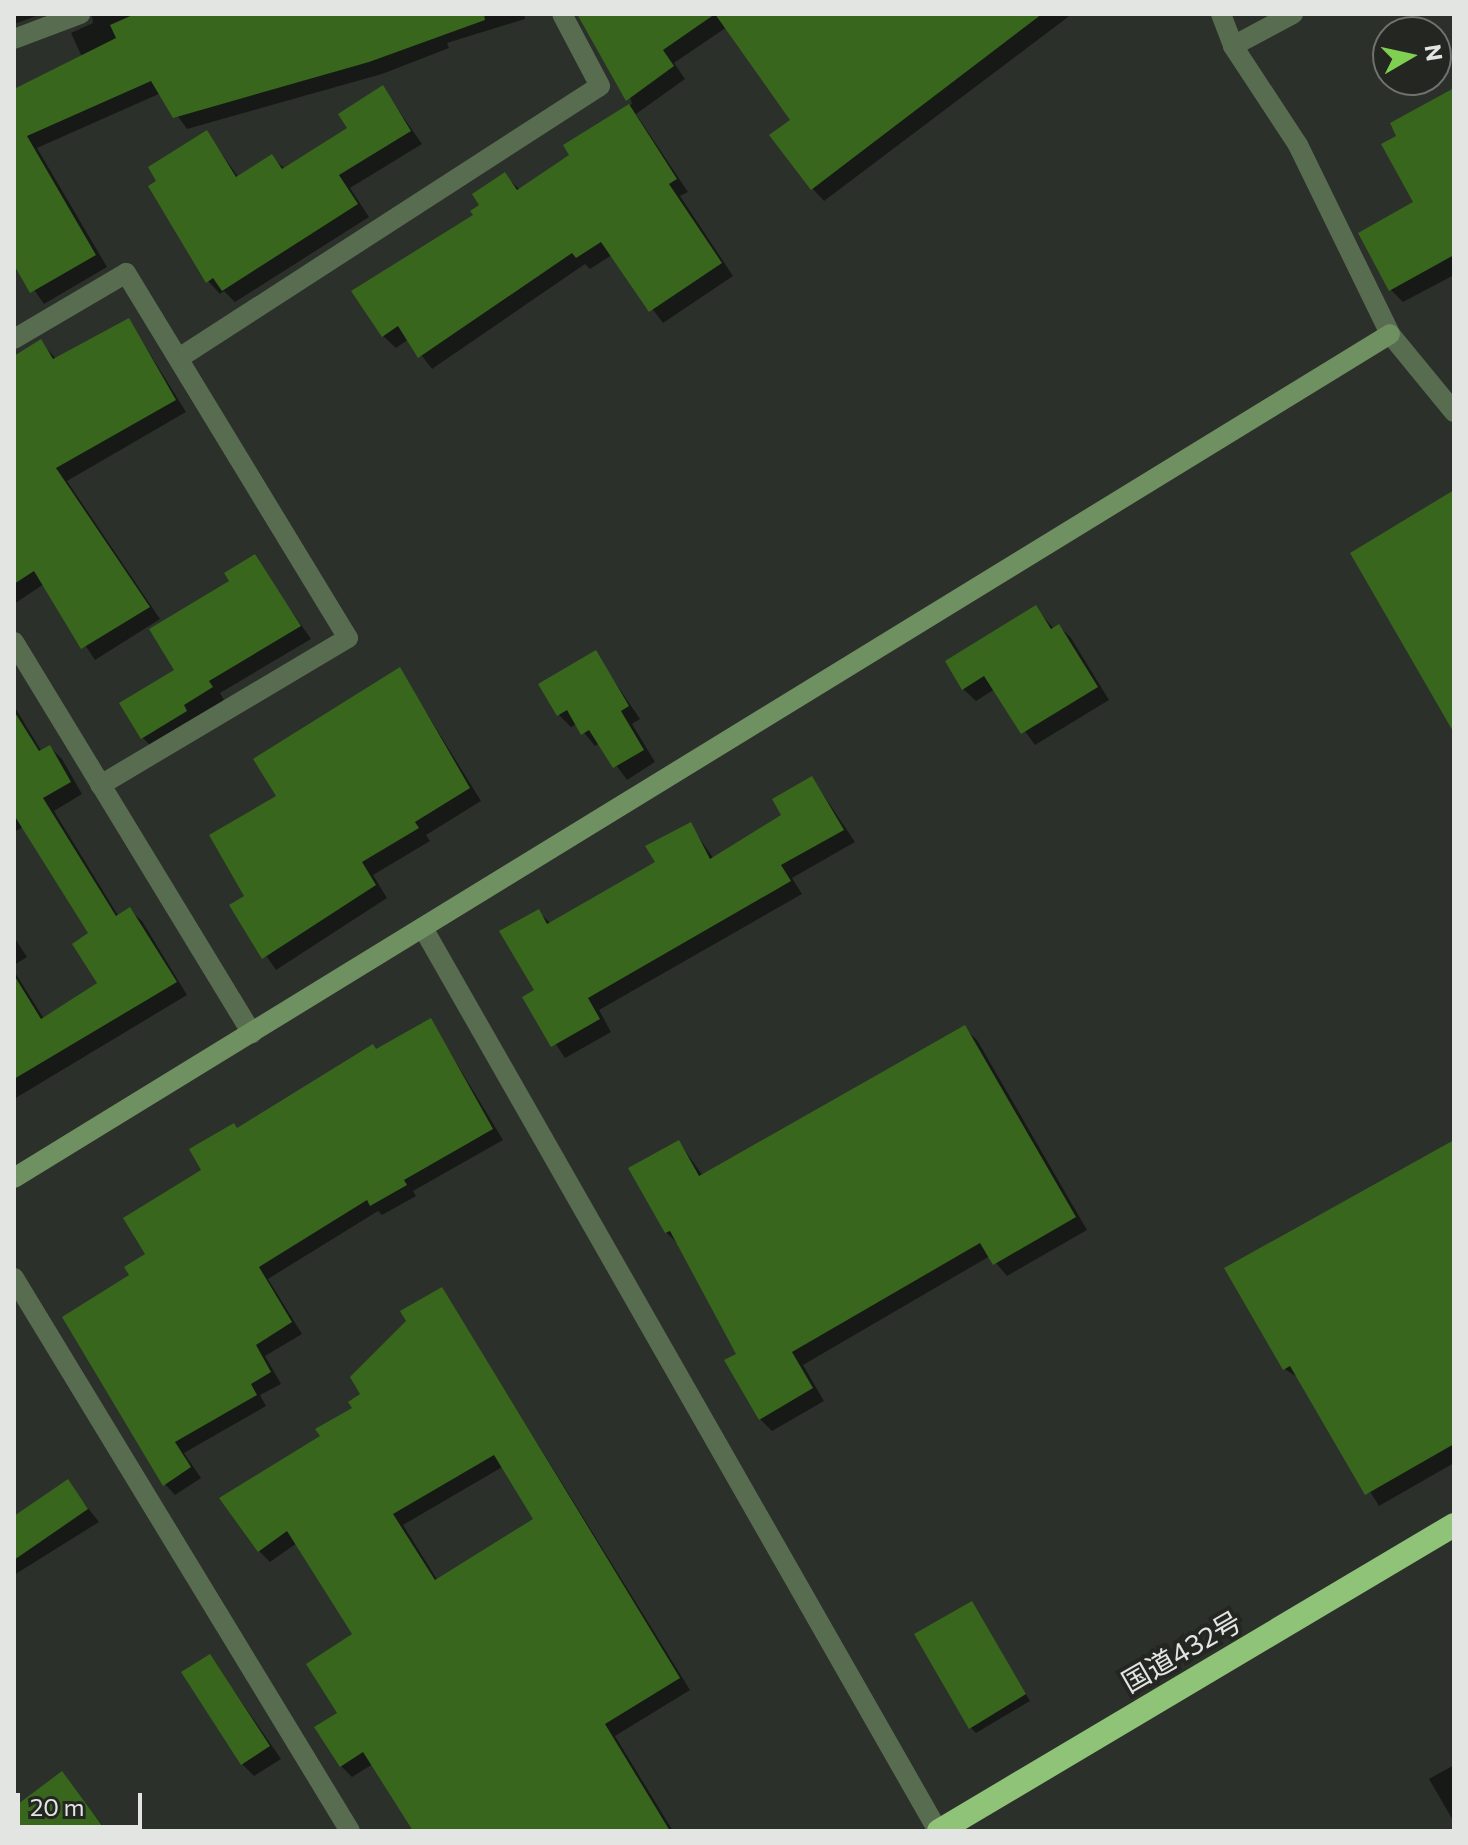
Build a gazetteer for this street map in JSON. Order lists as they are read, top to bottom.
{
  "streets": {
    "highway": ["国道432号"]
  },
  "scale_bar": "20 m",
  "north": "right"
}
